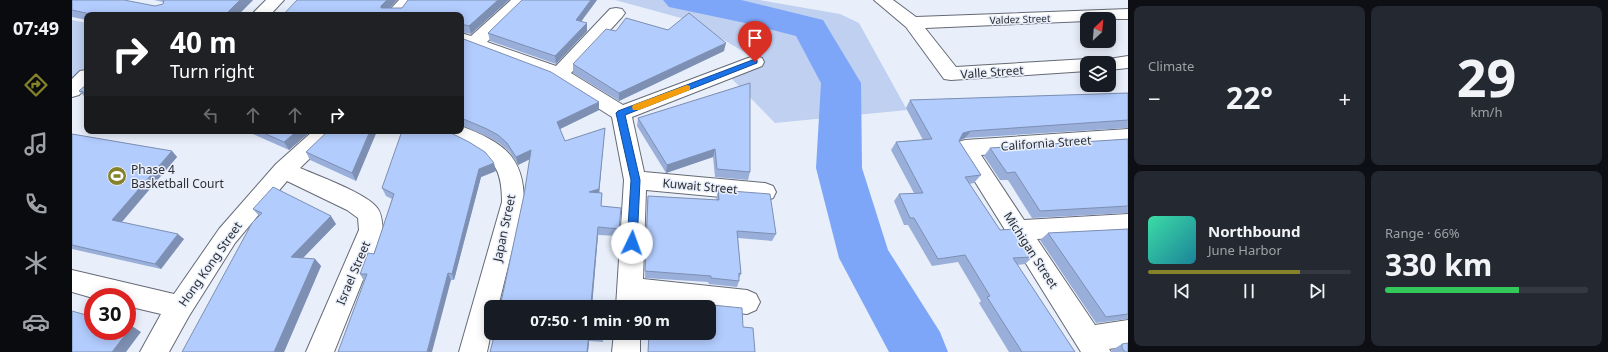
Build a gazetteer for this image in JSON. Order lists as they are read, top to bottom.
{
  "streets": {
    "street": [
      "Valdez Street",
      "Valle Street",
      "California Street",
      "Kuwait Street",
      "Japan Street",
      "Michigan Street",
      "Hong Kong Street",
      "Israel Street"
    ]
  },
  "crossings": [
    ["Valdez Street", "Valle Street"],
    ["California Street", "Michigan Street"],
    ["Hong Kong Street", "Israel Street"]
  ],
  "places": {
    "sports": ["Phase 4 Basketball Court"]
  },
  "north": "top right",
  "page": {
    "tabs": "07:49",
    "tile": [
      "Climate",
      ["29", "km/h"],
      ["Range · 66%", "330 km"]
    ],
    "turn": ["40 m", "Turn right"],
    "heat": ["−", "22°", "+"],
    "song": ["Northbound", "June Harbor"],
    "limit": "30",
    "trip": "07:50 · 1 min · 90 m"
  }
}
